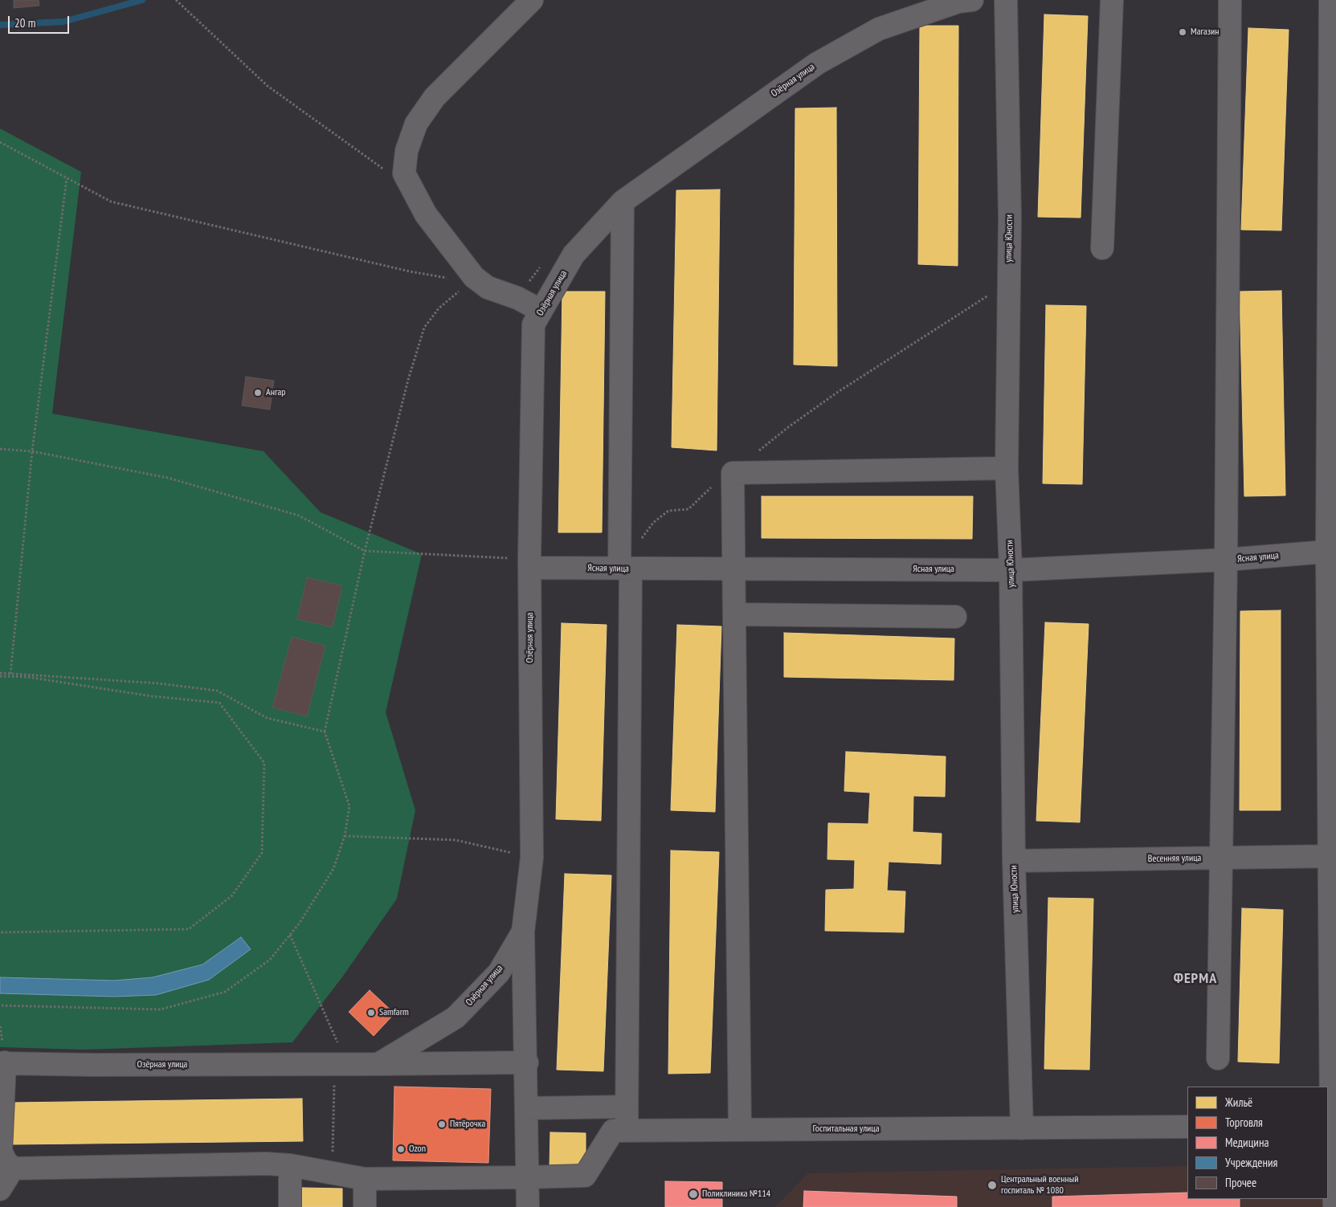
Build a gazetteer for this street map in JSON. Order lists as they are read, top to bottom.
{
  "streets": {
    "street": [
      "Озёрная улица",
      "улица Юности",
      "Ясная улица",
      "Весенняя улица",
      "Госпитальная улица"
    ]
  },
  "crossings": [
    ["Озёрная улица", "Ясная улица"],
    ["улица Юности", "Ясная улица"],
    ["улица Юности", "Весенняя улица"],
    ["улица Юности", "Госпитальная улица"]
  ],
  "districts": ["ФЕРМА"],
  "places": [
    "Магазин",
    "Ангар",
    "Samfarm",
    "Пятёрочка",
    "Ozon",
    "Центральный военный госпиталь № 1080",
    "Поликлиника №114"
  ],
  "legend": [
    "Жильё",
    "Торговля",
    "Медицина",
    "Учреждения",
    "Прочее"
  ],
  "scale_bar": "20 m"
}
